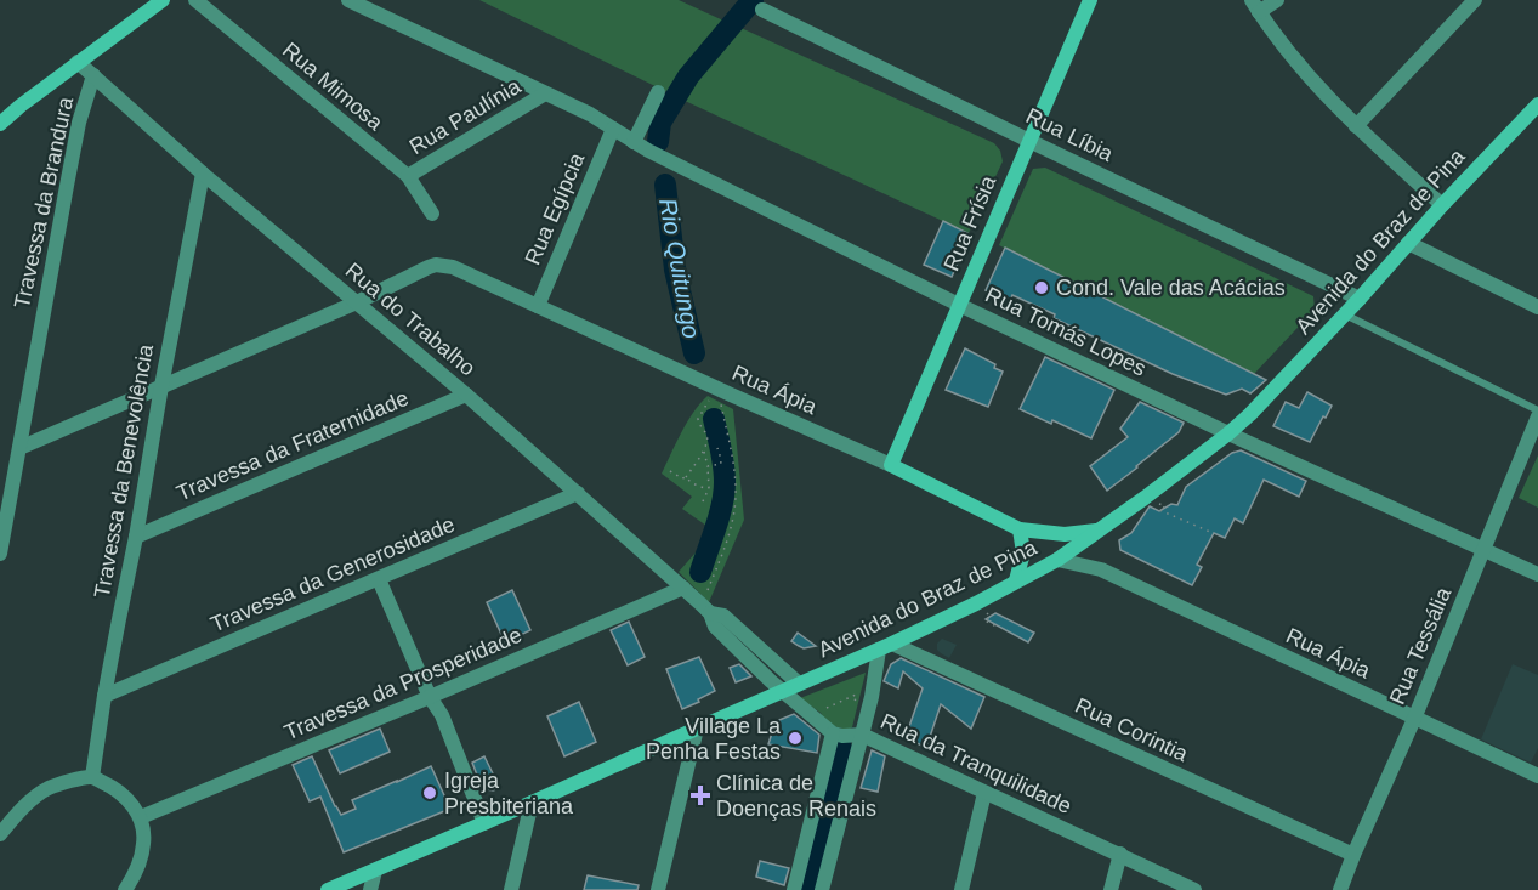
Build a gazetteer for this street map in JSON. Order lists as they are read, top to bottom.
{
  "streets": {
    "main road": ["Rua Frísia", "Avenida do Braz de Pina", "Rua Ápia"],
    "street": [
      "Rua Mimosa",
      "Rua Paulínia",
      "Rua Líbia",
      "Travessa da Brandura",
      "Rua Egípcia",
      "Rua do Trabalho",
      "Rua Tomás Lopes",
      "Travessa da Fraternidade",
      "Travessa da Benevolência",
      "Travessa da Generosidade",
      "Rua Tessália",
      "Travessa da Prosperidade",
      "Rua Corintia",
      "Rua da Tranquilidade"
    ]
  },
  "crossings": [
    ["Rua Mimosa", "Rua Paulínia"],
    ["Rua Paulínia", "Rua Tomás Lopes"],
    ["Rua Líbia", "Rua Frísia"],
    ["Rua Líbia", "Avenida do Braz de Pina"],
    ["Travessa da Brandura", "Rua do Trabalho"],
    ["Travessa da Brandura", "Rua Ápia"],
    ["Rua Egípcia", "Rua Tomás Lopes"],
    ["Rua Egípcia", "Rua Ápia"],
    ["Rua Frísia", "Rua Tomás Lopes"],
    ["Rua Frísia", "Rua Ápia"],
    ["Avenida do Braz de Pina", "Rua do Trabalho"],
    ["Avenida do Braz de Pina", "Rua Tomás Lopes"],
    ["Avenida do Braz de Pina", "Rua Ápia"],
    ["Avenida do Braz de Pina", "Rua Corintia"],
    ["Rua do Trabalho", "Rua Ápia"],
    ["Rua do Trabalho", "Travessa da Fraternidade"],
    ["Rua do Trabalho", "Travessa da Benevolência"],
    ["Rua do Trabalho", "Travessa da Generosidade"],
    ["Rua do Trabalho", "Travessa da Prosperidade"],
    ["Rua Tomás Lopes", "Rua Tessália"],
    ["Rua Ápia", "Travessa da Benevolência"],
    ["Rua Ápia", "Rua Tessália"],
    ["Travessa da Fraternidade", "Travessa da Benevolência"],
    ["Travessa da Benevolência", "Travessa da Generosidade"],
    ["Rua Tessália", "Rua Corintia"]
  ],
  "water": ["Rio Quitungo"],
  "places": {
    "other": ["Cond. Vale das Acácias", "Village La Penha Festas", "Igreja Presbiteriana"],
    "health": ["Clínica de Doenças Renais"]
  }
}
